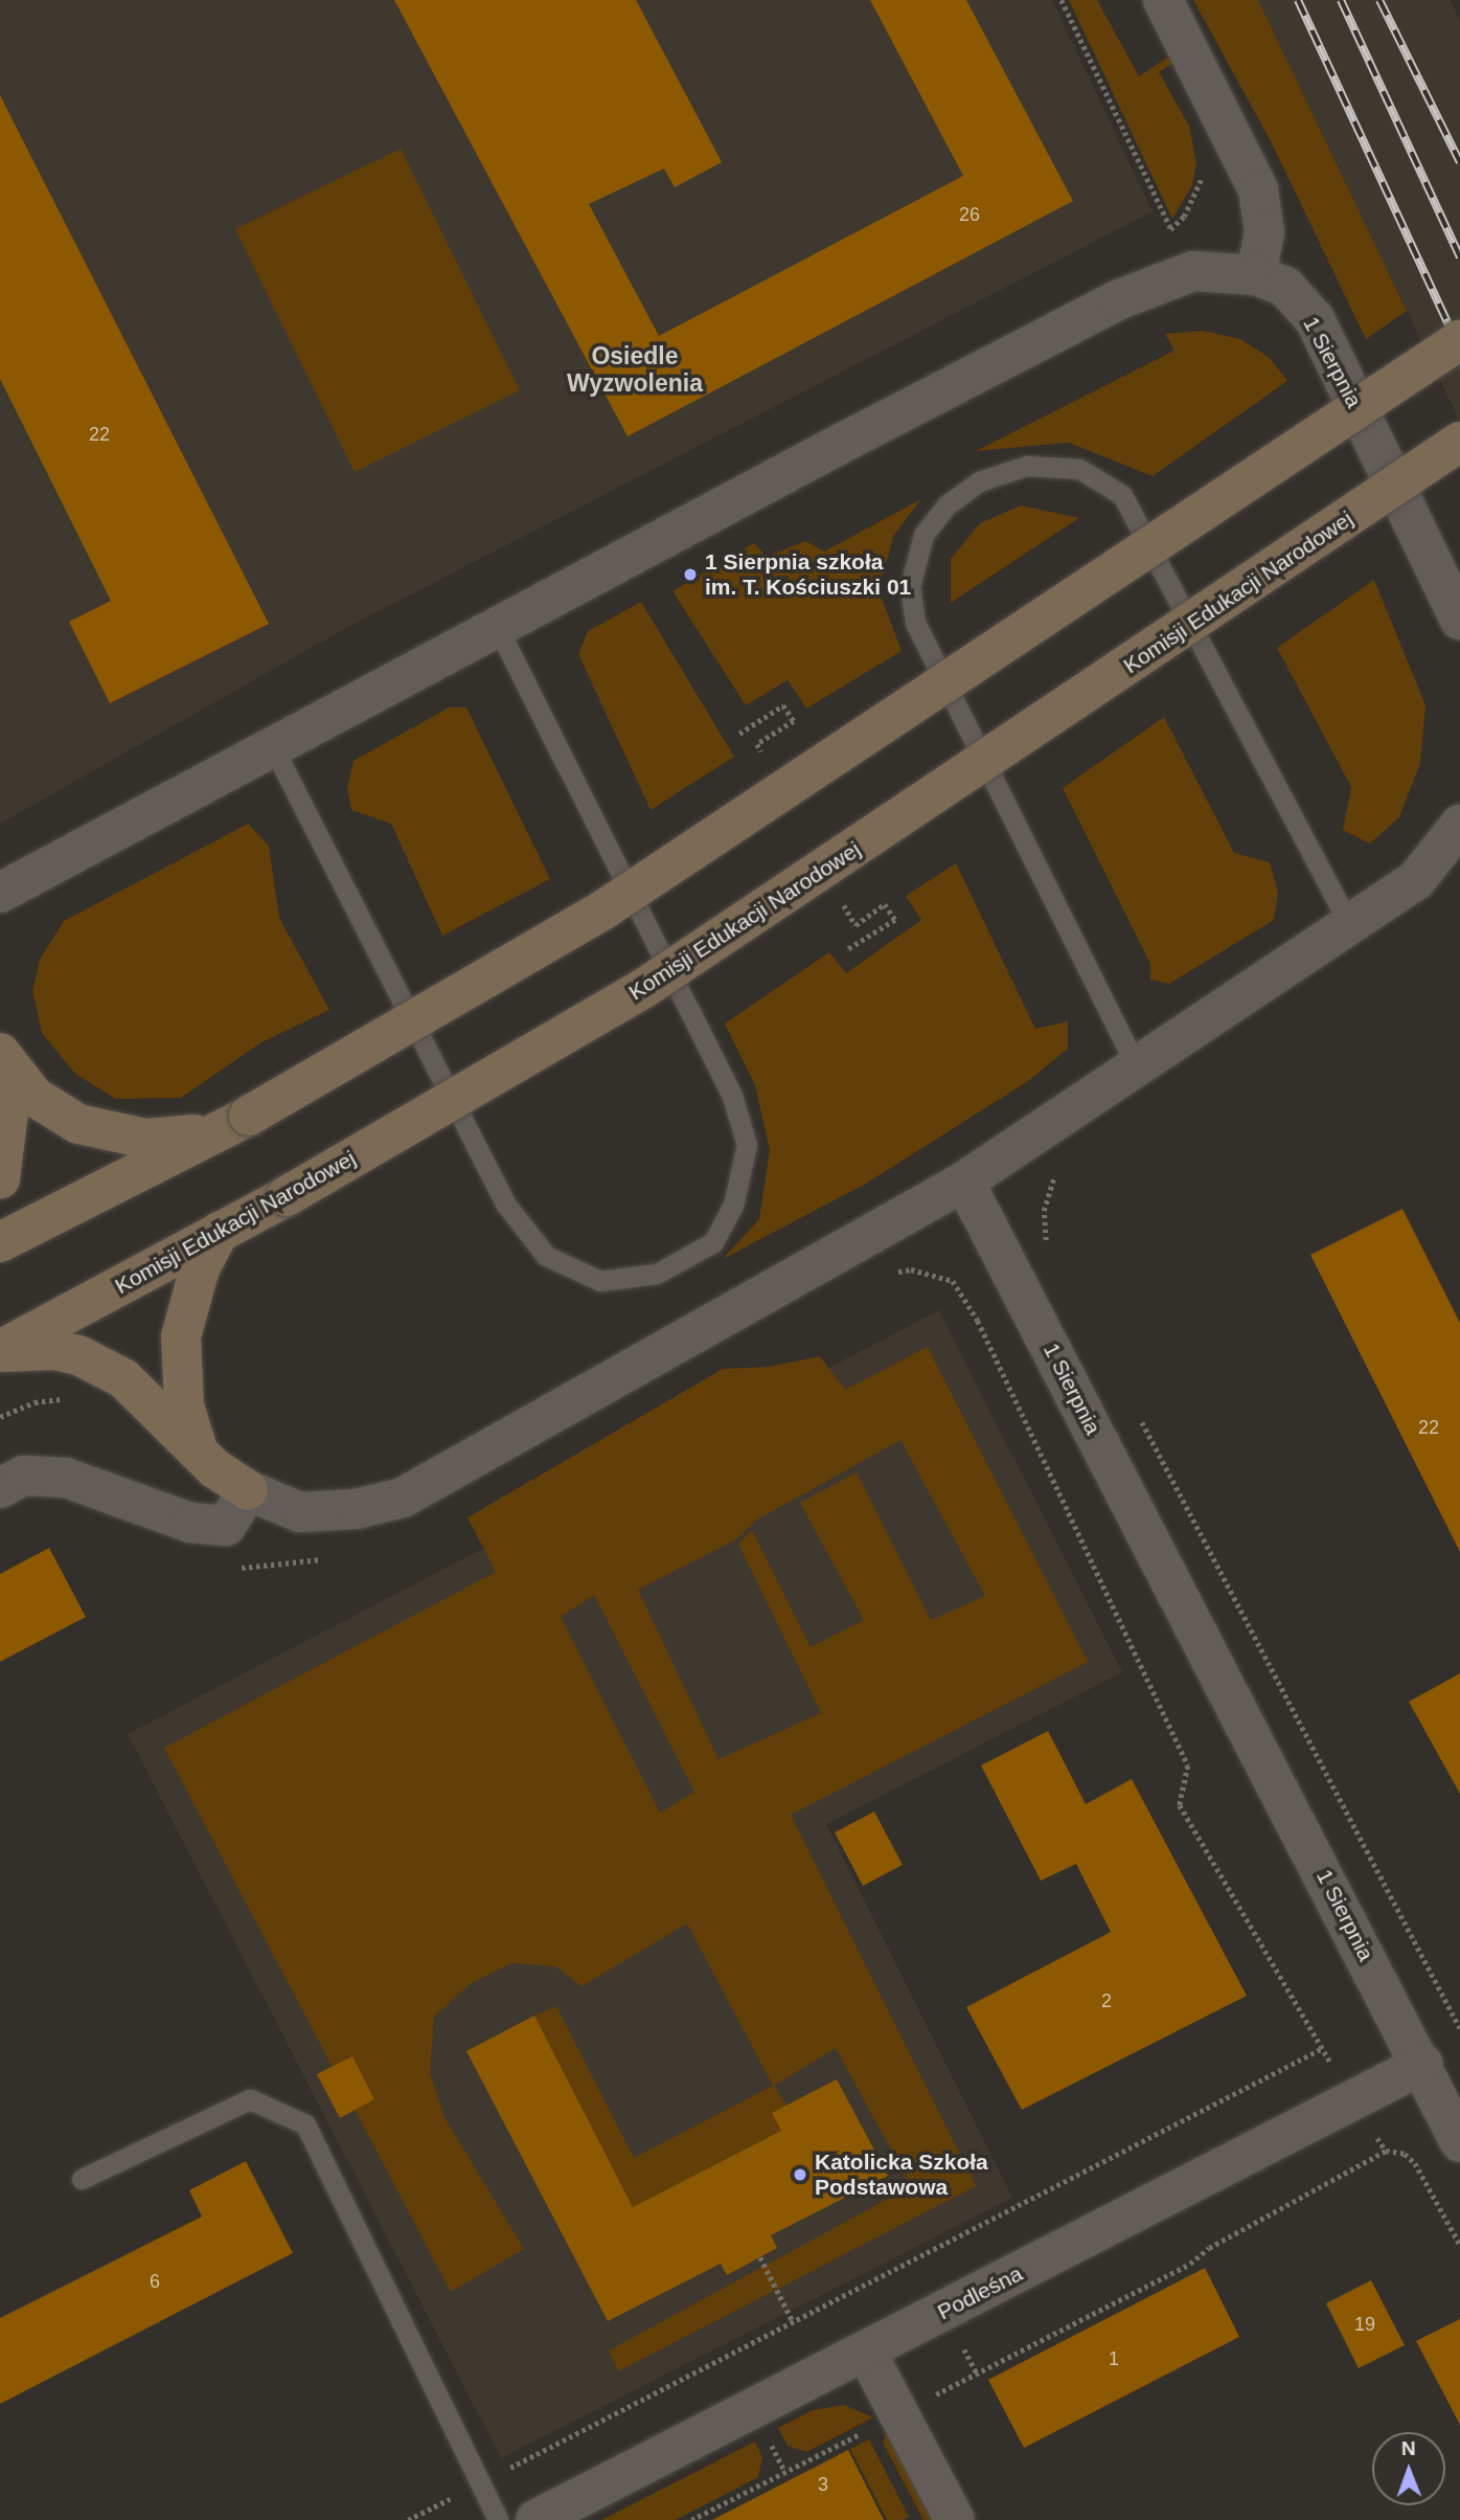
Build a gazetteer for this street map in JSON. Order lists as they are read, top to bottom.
{
  "streets": {
    "main road": ["Komisji Edukacji Narodowej"],
    "street": ["1 Sierpnia", "Podleśna"]
  },
  "crossings": [
    ["1 Sierpnia", "Podleśna"]
  ],
  "districts": ["Osiedle Wyzwolenia"],
  "places": ["1 Sierpnia szkoła im. T. Kościuszki 01", "Katolicka Szkoła Podstawowa"],
  "house_numbers": [
    "26",
    "22",
    "22",
    "2",
    "6",
    "19",
    "1",
    "3"
  ],
  "north": "top"
}
